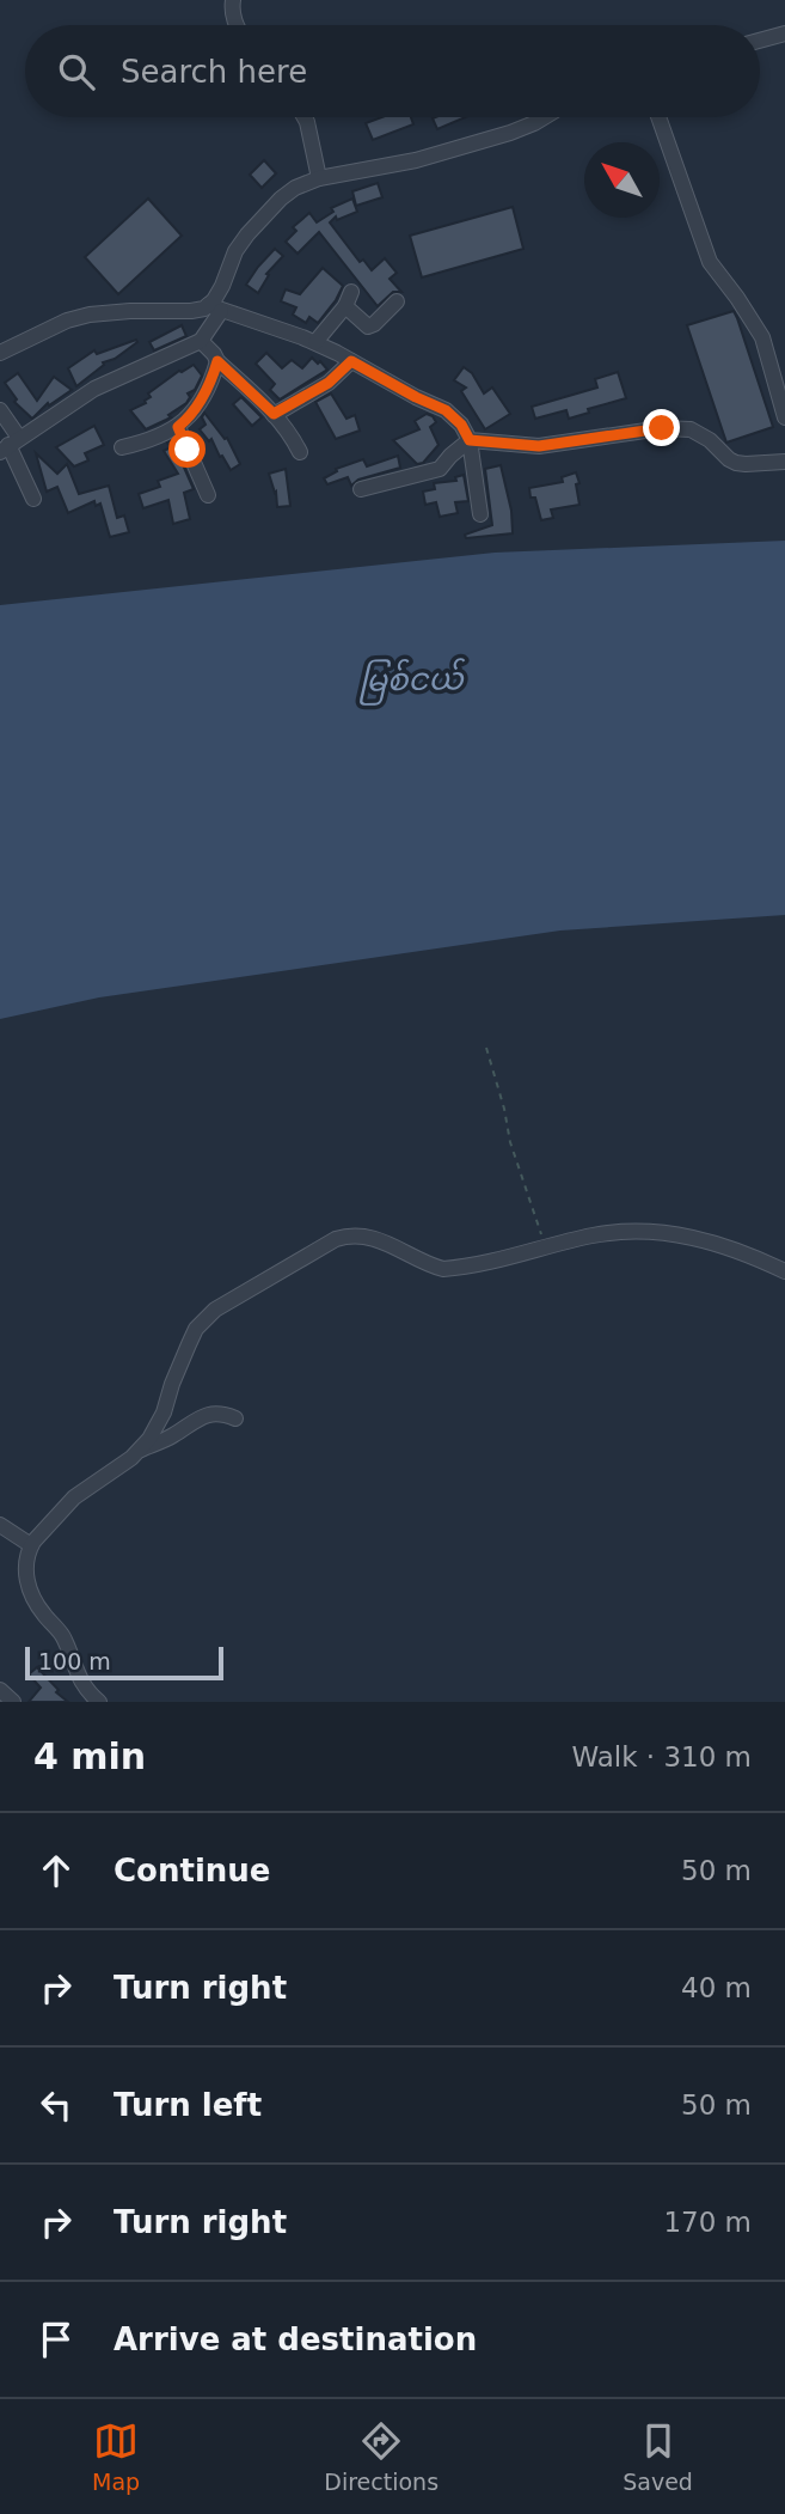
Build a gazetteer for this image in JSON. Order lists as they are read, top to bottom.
{
  "water": ["မြစ်ငယ်"],
  "scale_bar": "100 m",
  "north": "top left",
  "page": {
    "search": "Search here",
    "scale": "100 m",
    "heading": ["4 min", "Walk · 310 m"],
    "list": [
      ["Continue", "50 m"],
      ["Turn right", "40 m"],
      ["Turn left", "50 m"],
      ["Turn right", "170 m"],
      "Arrive at destination"
    ],
    "nav": ["Map", "Directions", "Saved"]
  }
}
